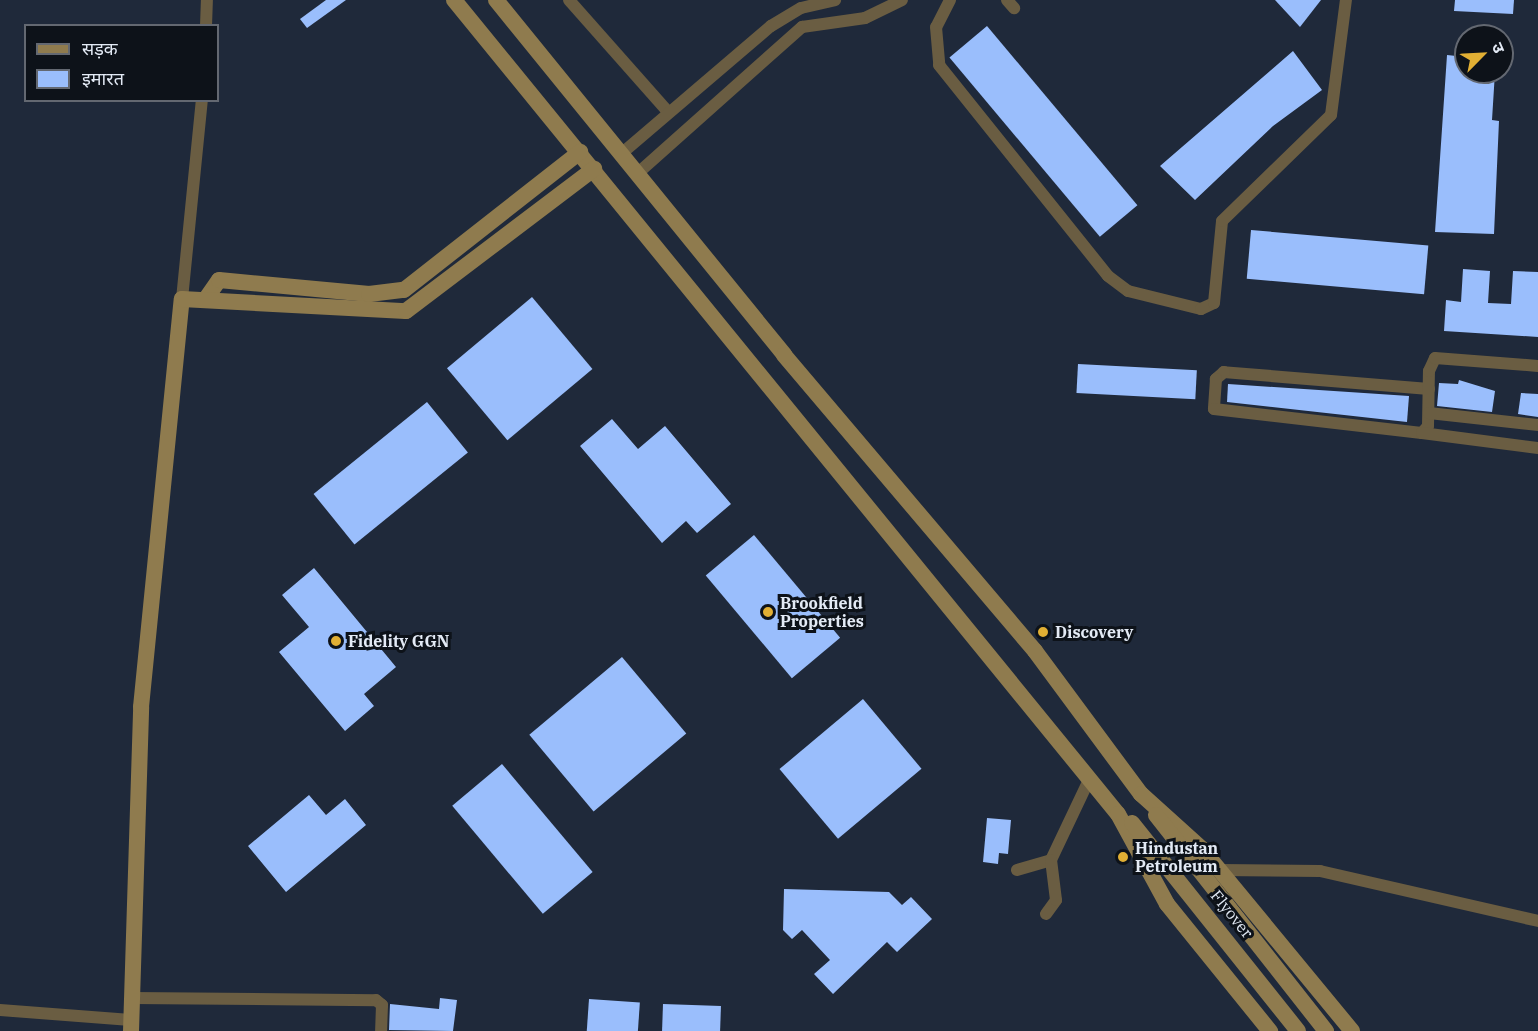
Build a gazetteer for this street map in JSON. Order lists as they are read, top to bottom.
{
  "streets": {
    "main road": ["Flyover"]
  },
  "places": [
    "Brookfield Properties",
    "Discovery",
    "Fidelity GGN",
    "Hindustan Petroleum"
  ],
  "legend": ["सड़क", "इमारत"],
  "north": "top right"
}
